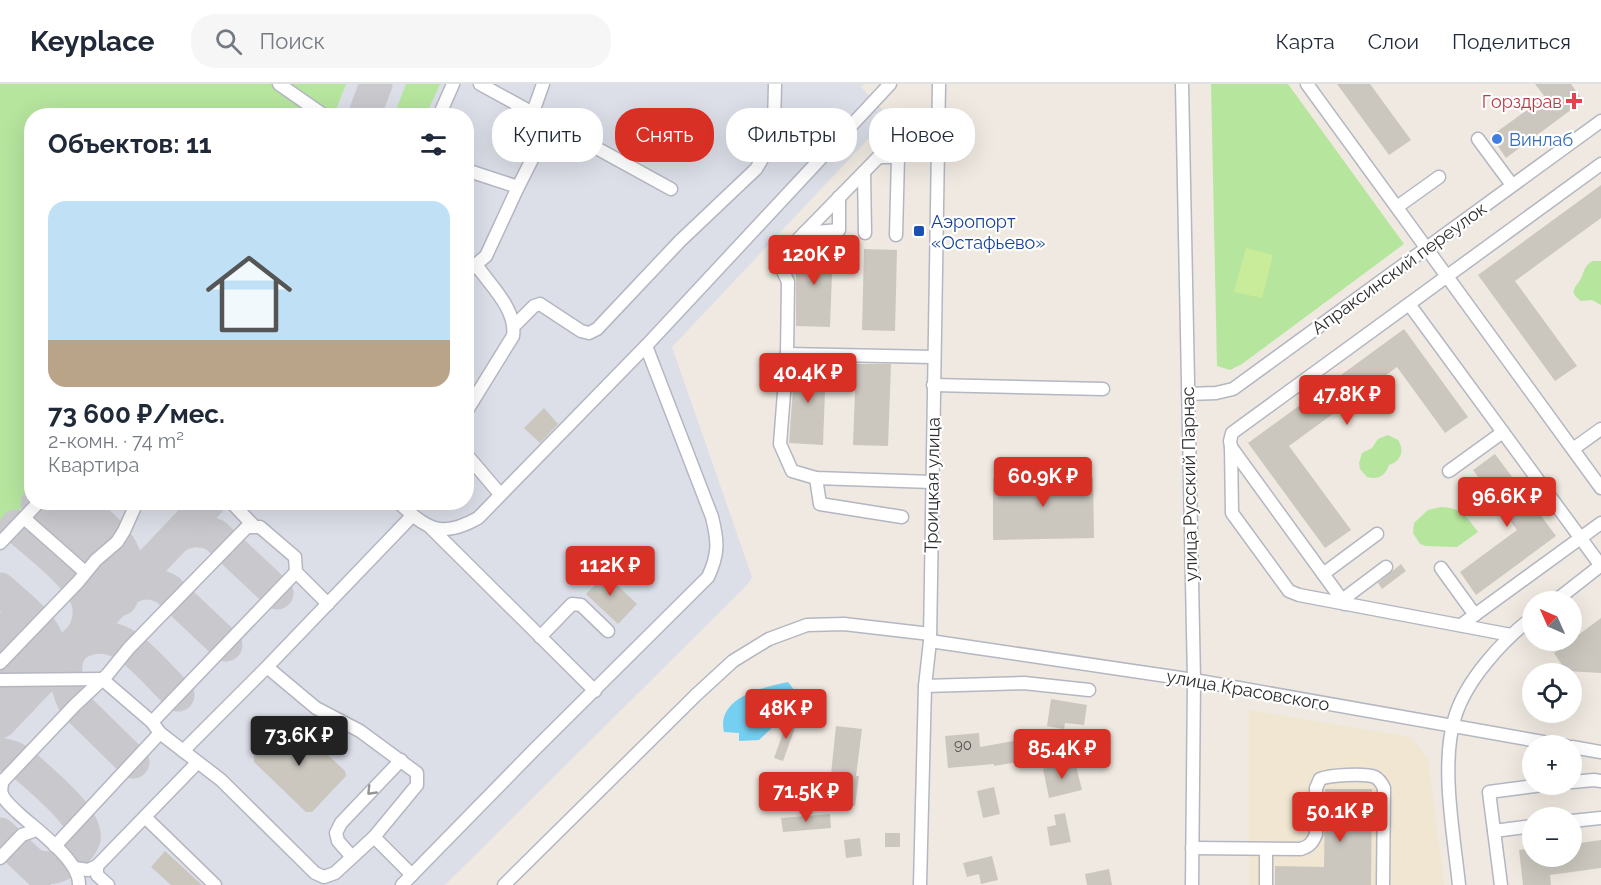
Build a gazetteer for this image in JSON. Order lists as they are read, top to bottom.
{
  "streets": {
    "street": [
      "Апраксинский переулок",
      "улица Русский Парнас",
      "Троицкая улица",
      "улица Красовского"
    ]
  },
  "crossings": [
    ["Апраксинский переулок", "улица Русский Парнас"],
    ["улица Русский Парнас", "улица Красовского"],
    ["Троицкая улица", "улица Красовского"]
  ],
  "places": {
    "health": ["Горздрав"],
    "other": ["Винлаб"],
    "transit": ["Аэропорт «Остафьево»"]
  },
  "house_numbers": ["90"],
  "north": "top left",
  "page": {
    "header": "Keyplace",
    "search": "Поиск",
    "nav": ["Карта", "Слои", "Поделиться"],
    "chip": [
      "Купить",
      "Снять",
      "Фильтры",
      "Новое"
    ],
    "heading": "Объектов: 11",
    "list": [
      {
        "name": "73 600 ₽/мес.",
        "note": "2-комн. · 74 m² · Квартира"
      }
    ],
    "price": [
      "120K ₽",
      "40.4K ₽",
      "47.8K ₽",
      "60.9K ₽",
      "96.6K ₽",
      "112K ₽",
      "48K ₽",
      "73.6K ₽",
      "85.4K ₽",
      "71.5K ₽",
      "50.1K ₽"
    ],
    "map_buttons": ["+", "−"]
  }
}
